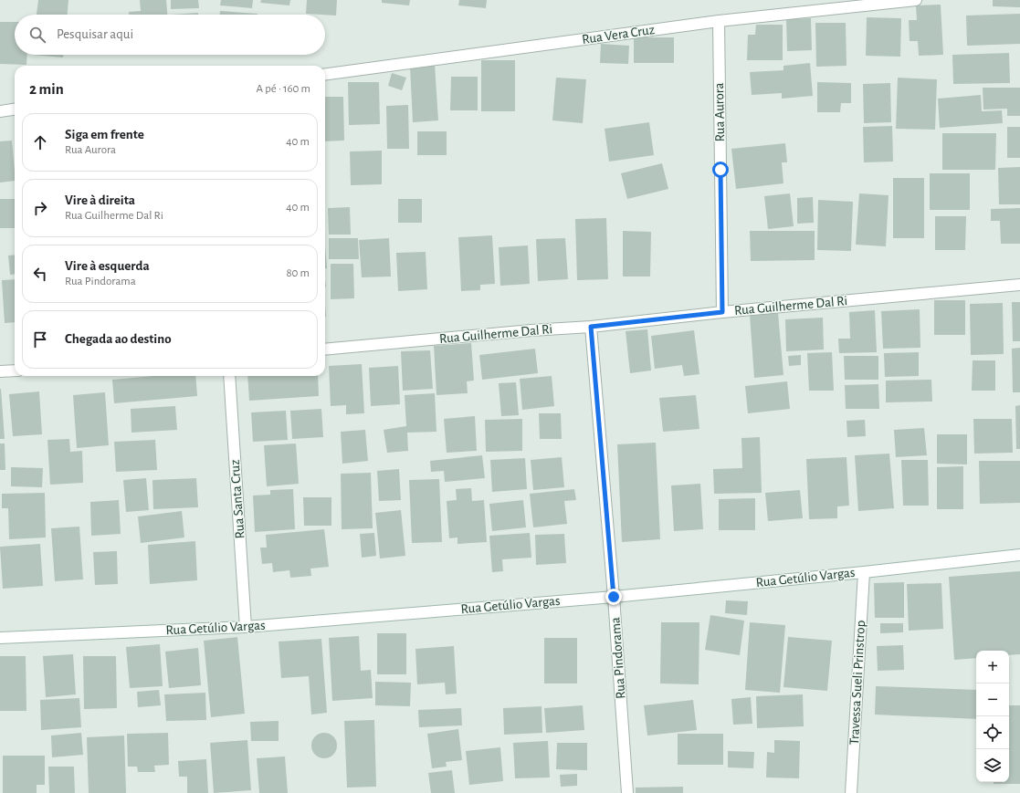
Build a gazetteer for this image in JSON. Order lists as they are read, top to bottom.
{
  "streets": {
    "street": [
      "Rua Vera Cruz",
      "Rua Aurora",
      "Rua Guilherme Dal Ri",
      "Rua Santa Cruz",
      "Rua Getúlio Vargas",
      "Rua Pindorama",
      "Travessa Sueli Prinstrop"
    ]
  },
  "crossings": [
    ["Rua Vera Cruz", "Rua Aurora"],
    ["Rua Aurora", "Rua Guilherme Dal Ri"],
    ["Rua Guilherme Dal Ri", "Rua Pindorama"],
    ["Rua Santa Cruz", "Rua Getúlio Vargas"],
    ["Rua Getúlio Vargas", "Rua Pindorama"],
    ["Rua Getúlio Vargas", "Travessa Sueli Prinstrop"]
  ],
  "page": {
    "search": "Pesquisar aqui",
    "heading": ["2 min", "A pé · 160 m"],
    "list": [
      ["Siga em frente", "Rua Aurora", "40 m"],
      ["Vire à direita", "Rua Guilherme Dal Ri", "40 m"],
      ["Vire à esquerda", "Rua Pindorama", "80 m"],
      "Chegada ao destino"
    ],
    "map_buttons": ["+", "−"]
  }
}
